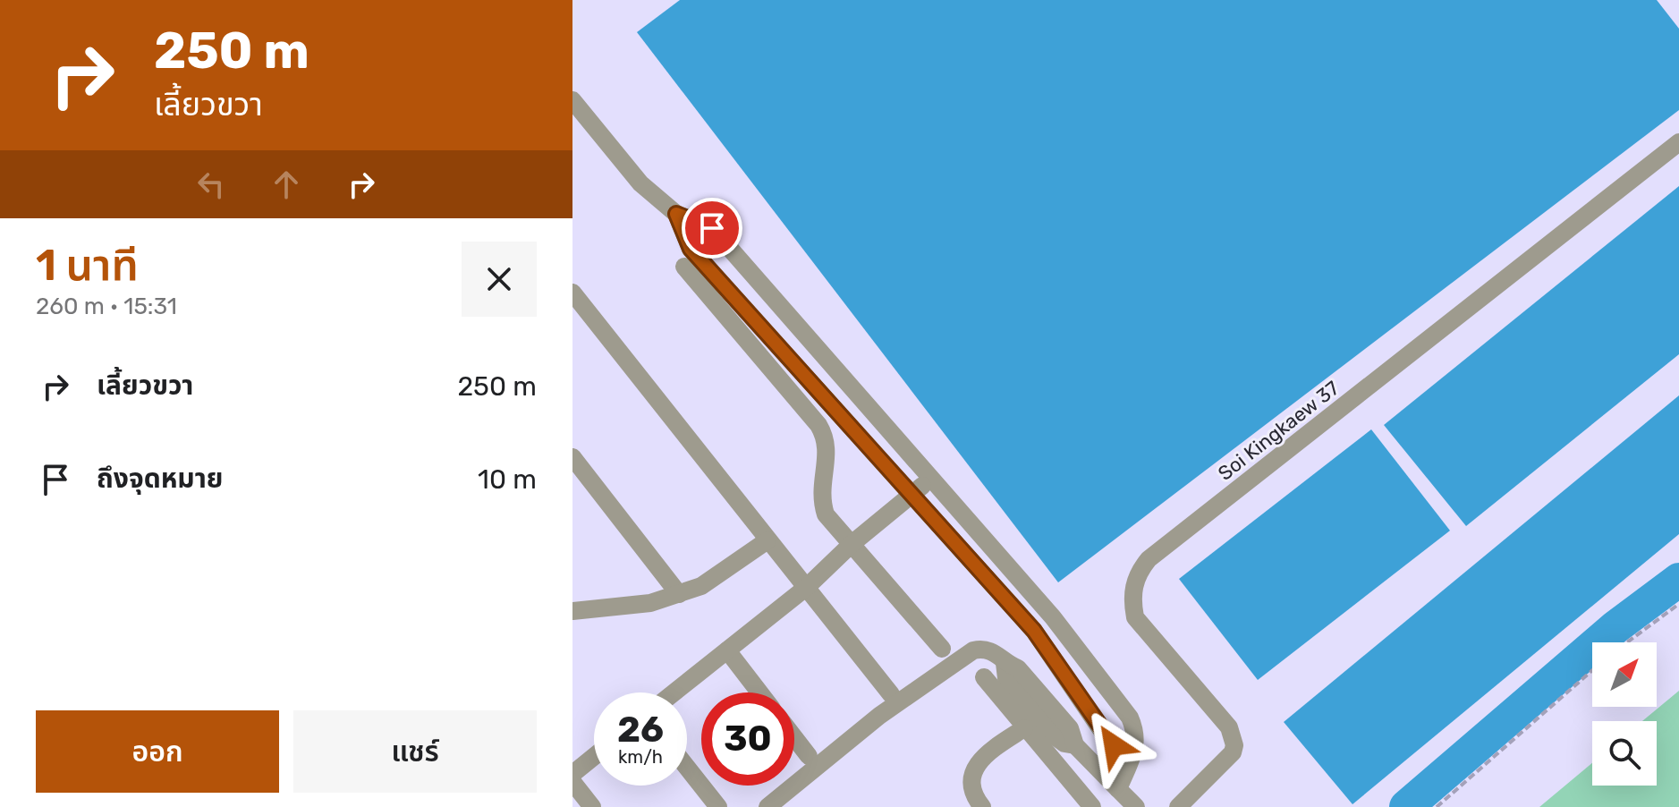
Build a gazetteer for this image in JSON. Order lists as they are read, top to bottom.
{
  "streets": {
    "street": ["Soi Kingkaew 37"]
  },
  "north": "top right",
  "page": {
    "turn": ["250 m", "เลี้ยวขวา"],
    "heading": ["1 นาที", "260 m · 15:31"],
    "list": [
      {
        "name": "เลี้ยวขวา",
        "value": "250 m"
      },
      {
        "name": "ถึงจุดหมาย",
        "value": "10 m"
      }
    ],
    "speed": "26 km/h",
    "limit": "30",
    "buttons": ["ออก", "แชร์"]
  }
}
